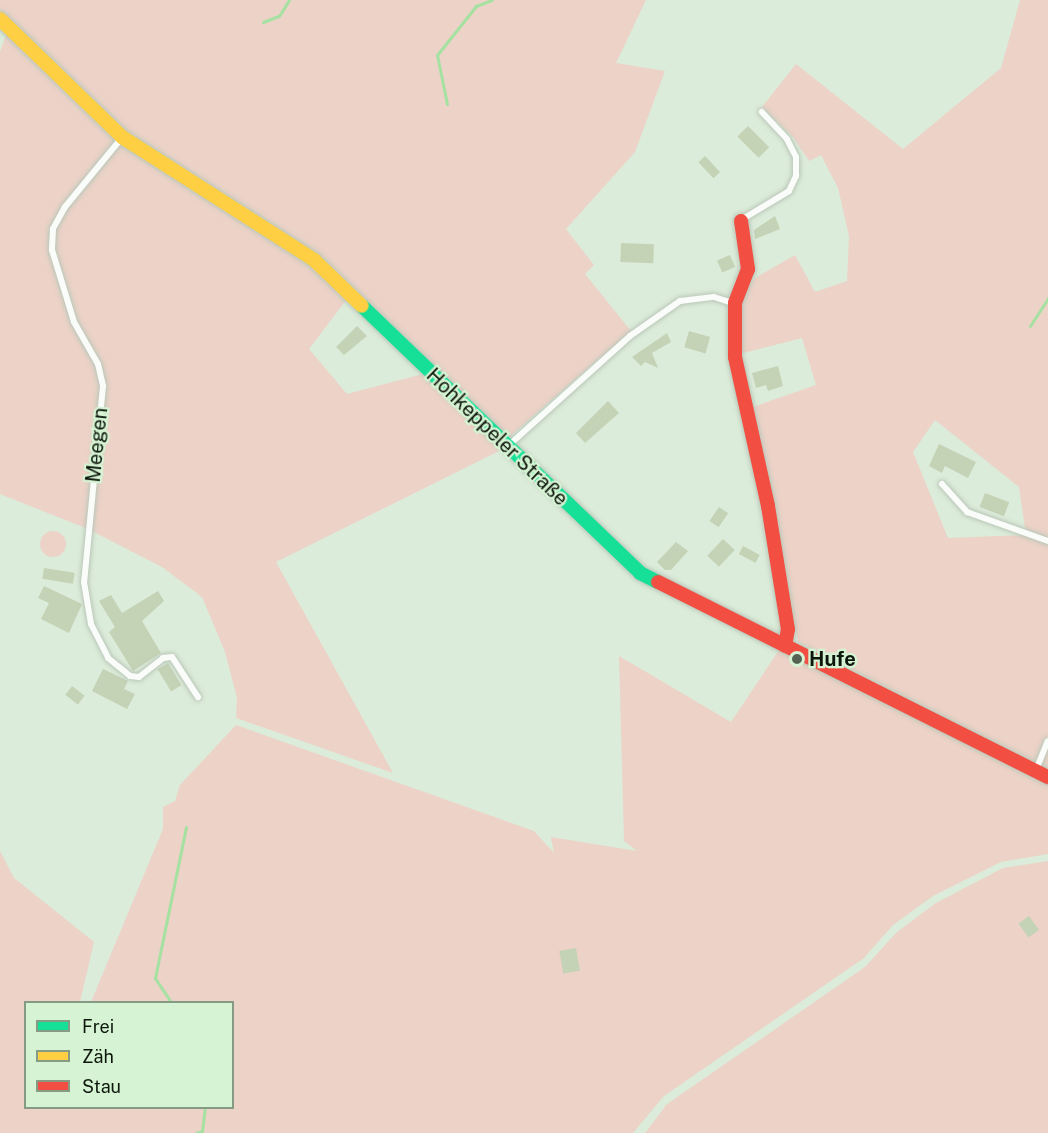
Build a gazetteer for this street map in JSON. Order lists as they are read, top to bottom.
{
  "streets": {
    "street": ["Hohkeppeler Straße"],
    "lane": ["Meegen"]
  },
  "crossings": [
    ["Hohkeppeler Straße", "Meegen"]
  ],
  "places": ["Hufe"],
  "legend": ["Frei", "Zäh", "Stau"]
}
